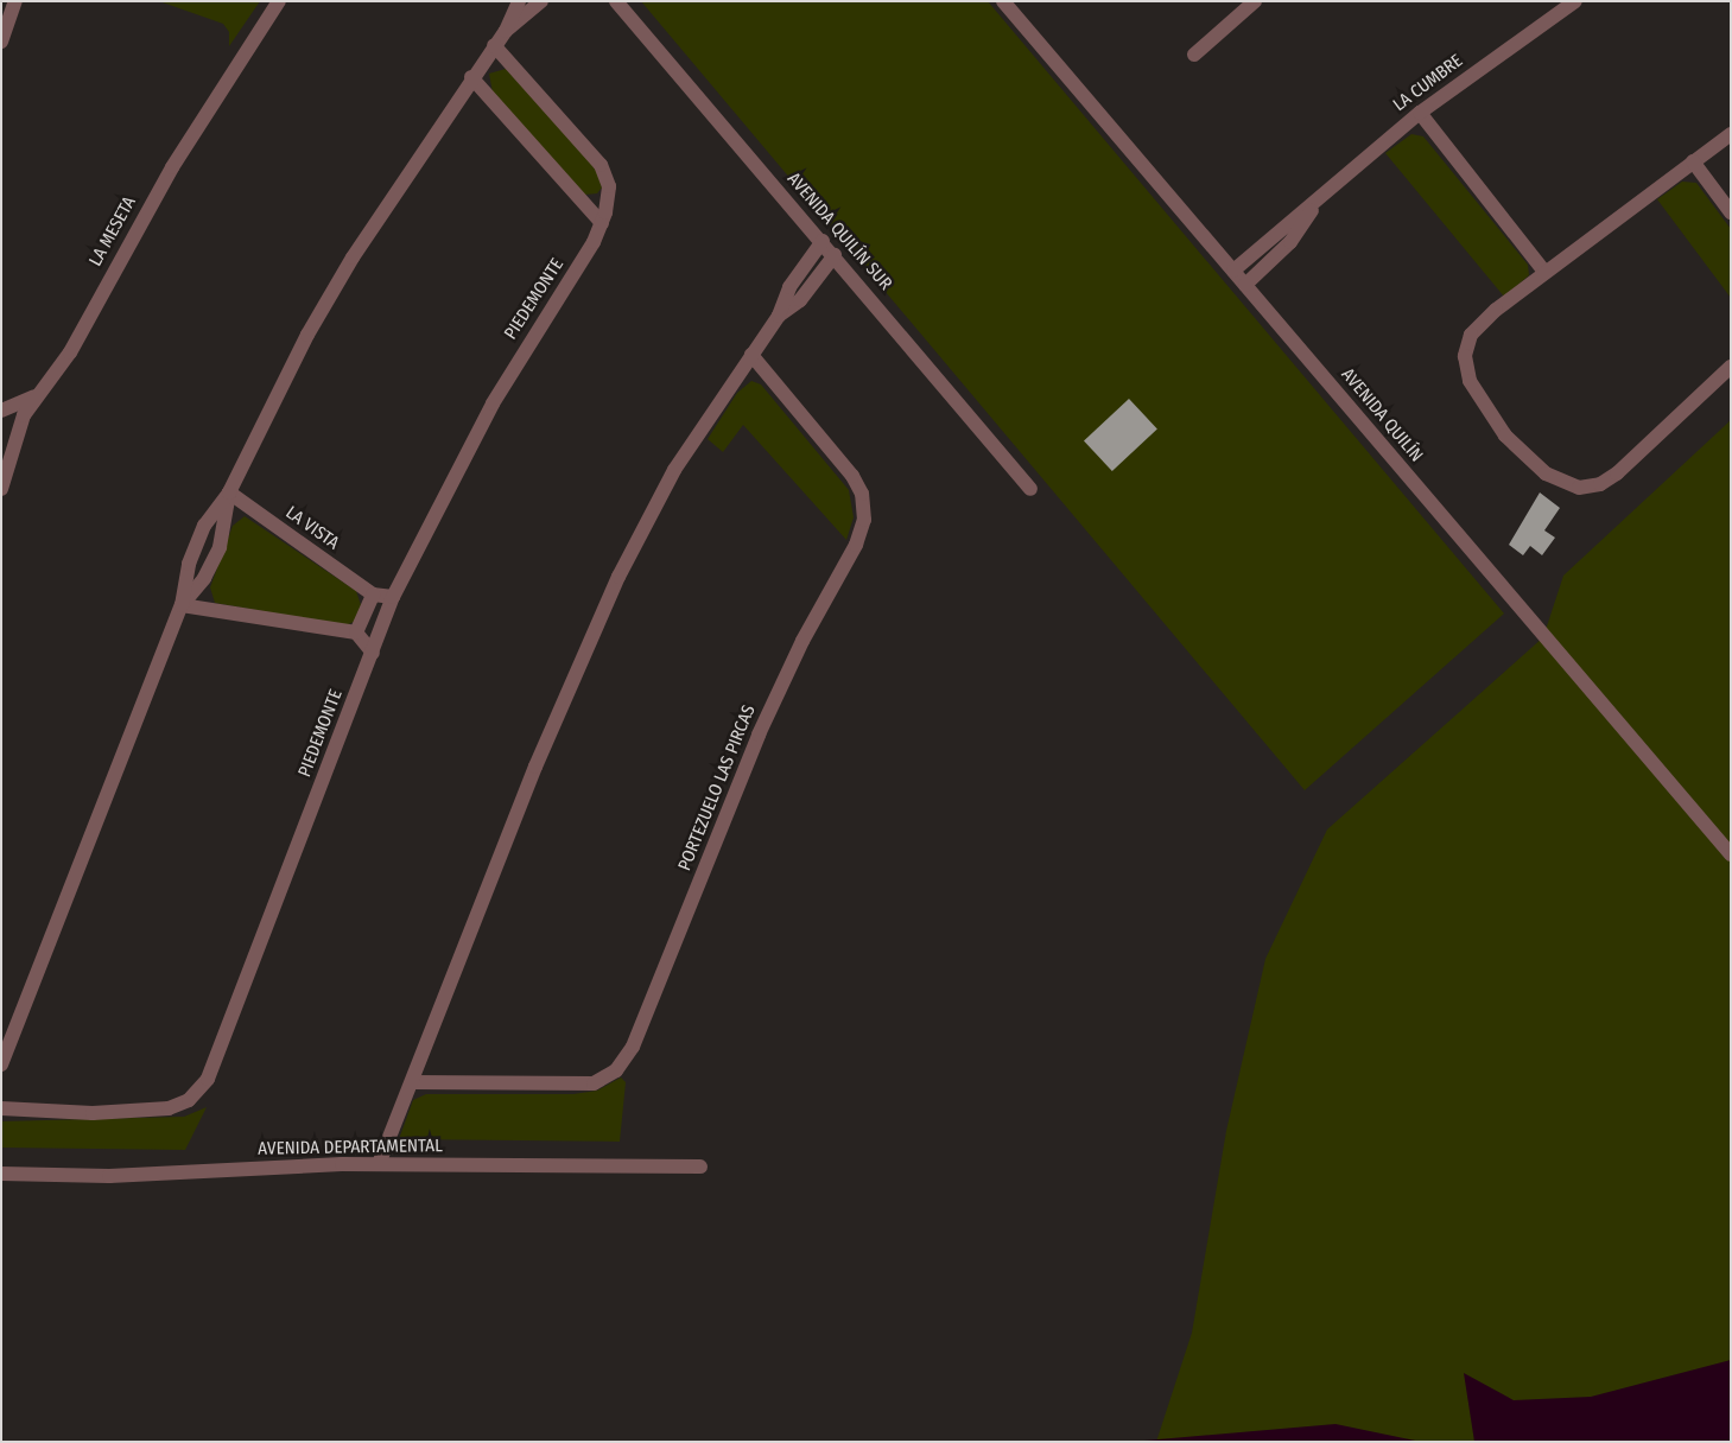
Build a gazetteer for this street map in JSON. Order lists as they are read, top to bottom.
{
  "streets": {
    "street": [
      "LA CUMBRE",
      "LA MESETA",
      "AVENIDA QUILÍN SUR",
      "PIEDEMONTE",
      "AVENIDA QUILÍN",
      "LA VISTA",
      "PORTEZUELO LAS PIRCAS",
      "AVENIDA DEPARTAMENTAL"
    ]
  },
  "crossings": [
    ["LA CUMBRE", "AVENIDA QUILÍN"],
    ["PIEDEMONTE", "LA VISTA"]
  ]
}
